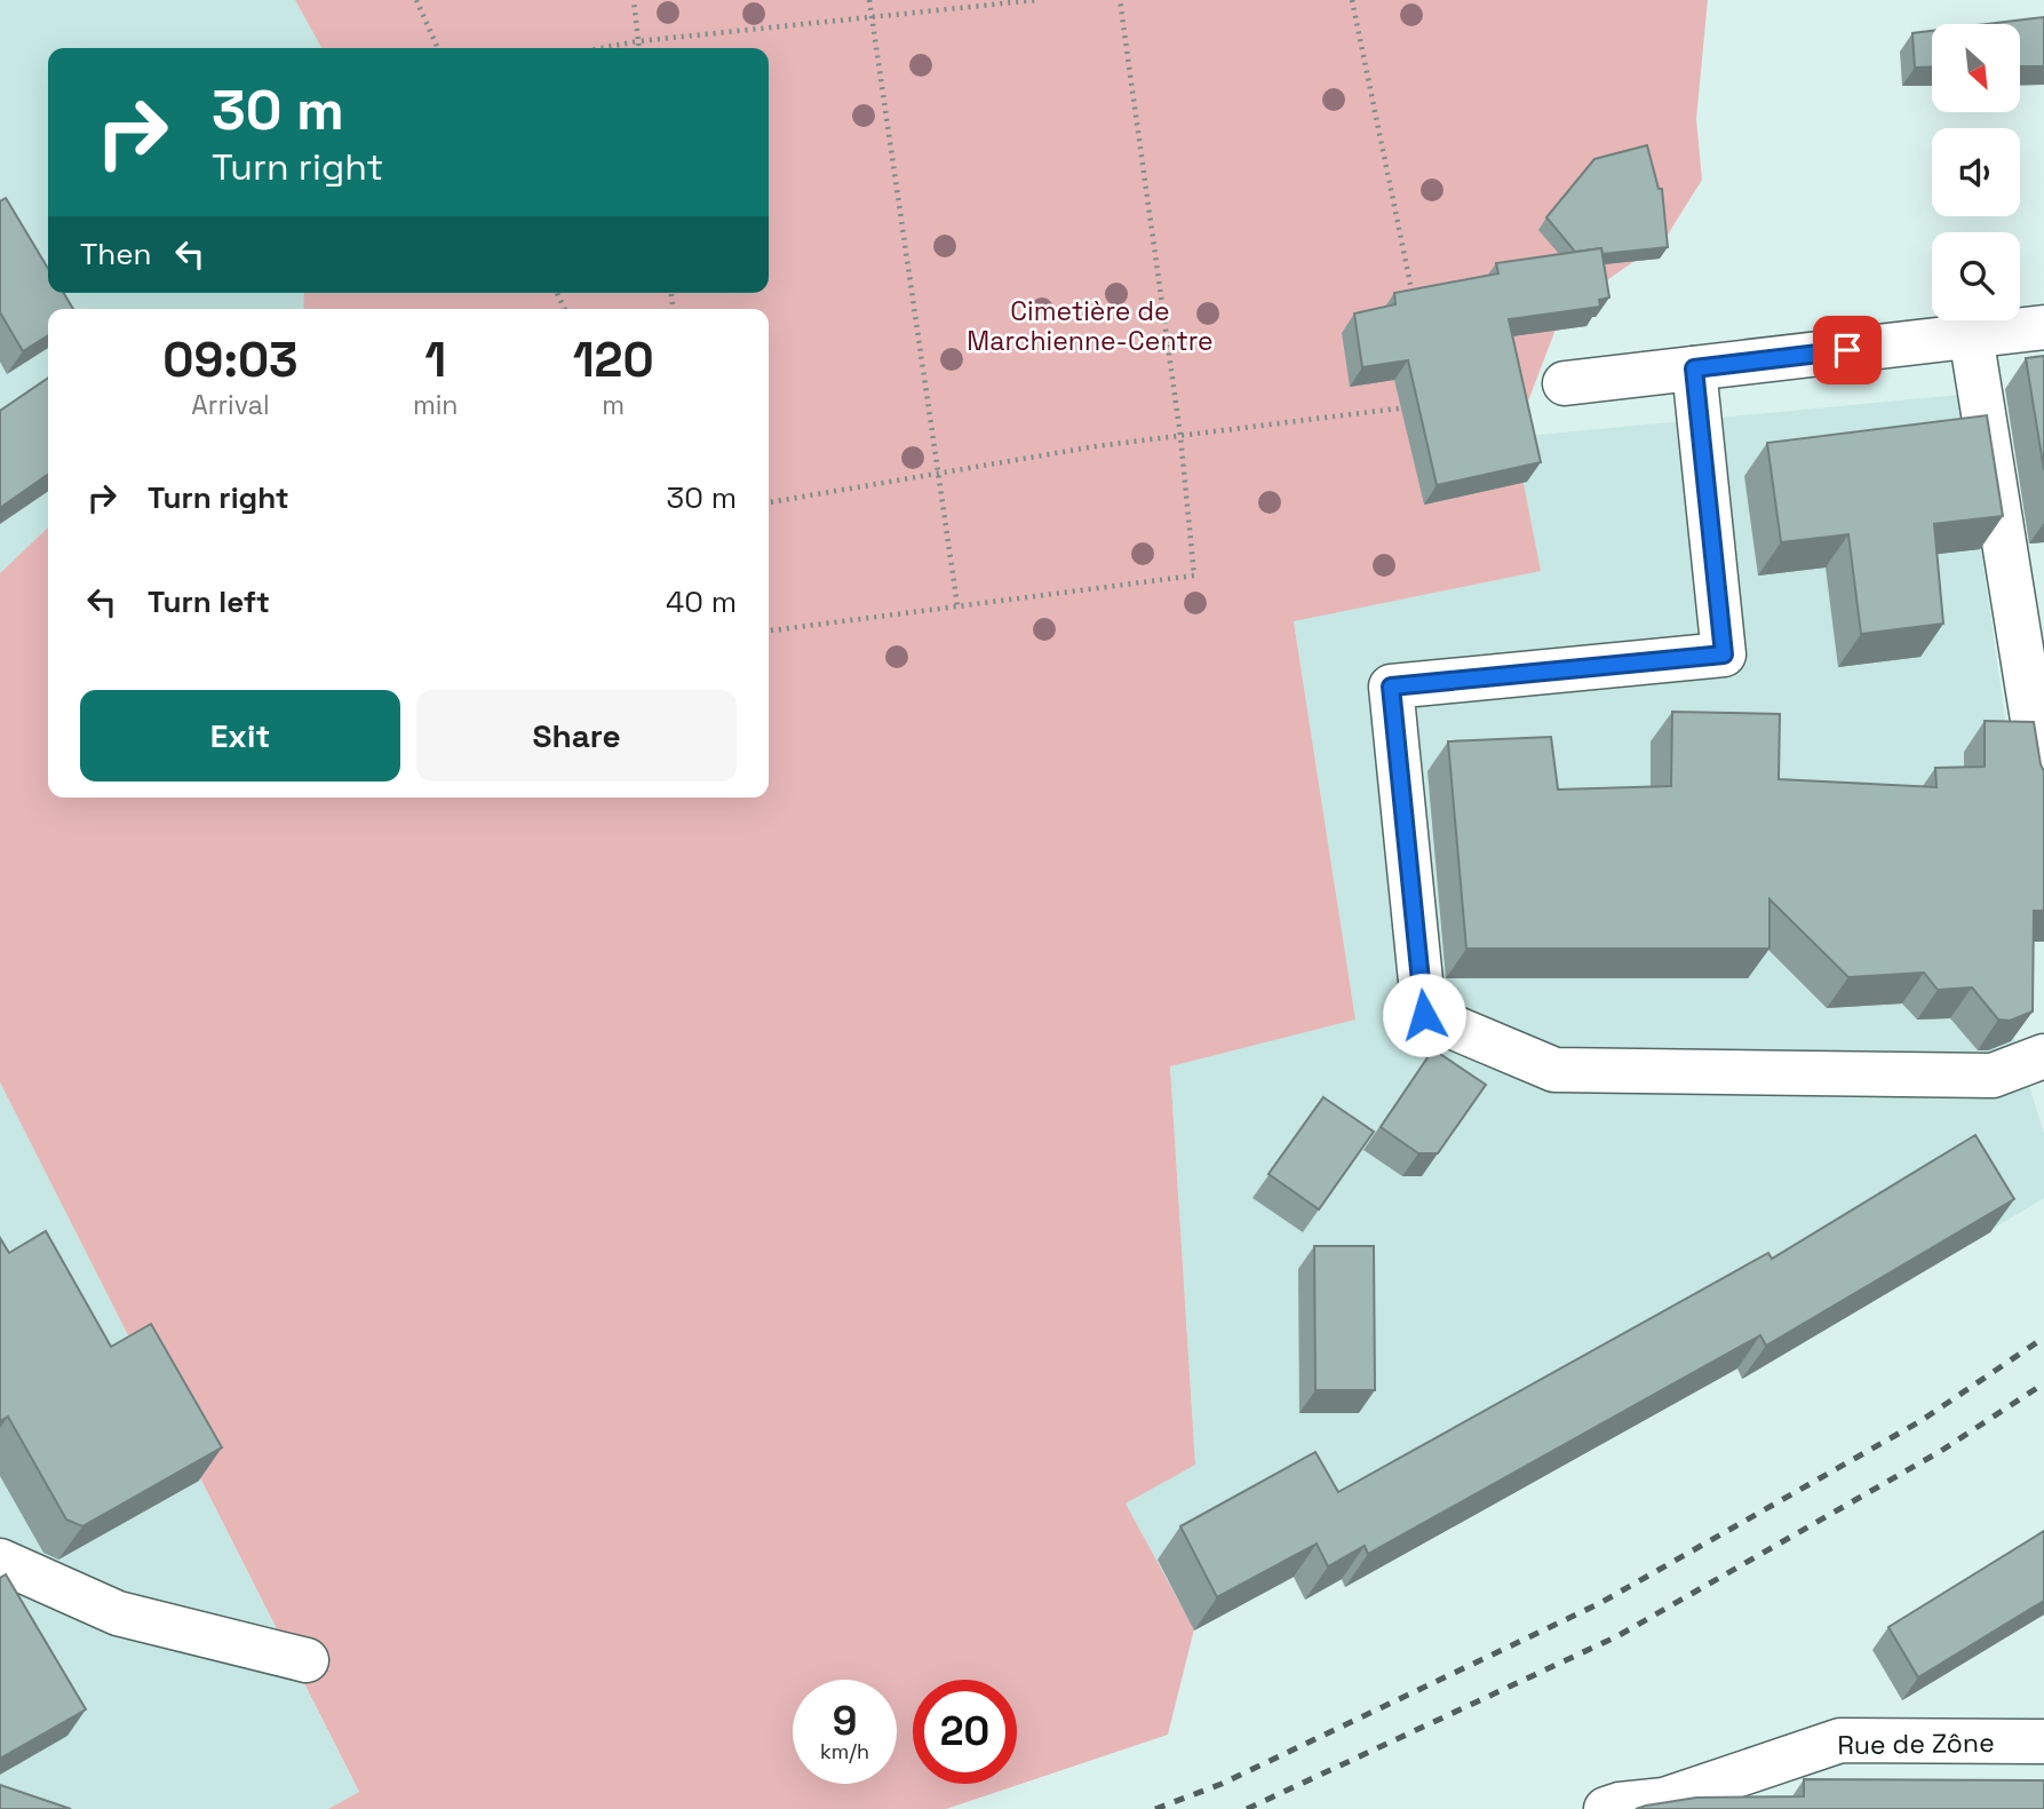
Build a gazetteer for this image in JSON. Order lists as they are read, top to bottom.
{
  "streets": {
    "street": ["Rue de Zône"]
  },
  "parks": ["Cimetière de Marchienne-Centre"],
  "north": "bottom right",
  "page": {
    "turn": ["30 m", "Turn right"],
    "then": "Then",
    "eta": [
      "09:03",
      "Arrival",
      "1",
      "min",
      "120",
      "m"
    ],
    "list": [
      {
        "name": "Turn right",
        "value": "30 m"
      },
      {
        "name": "Turn left",
        "value": "40 m"
      }
    ],
    "buttons": ["Exit", "Share"],
    "speed": "9 km/h",
    "limit": "20"
  }
}
